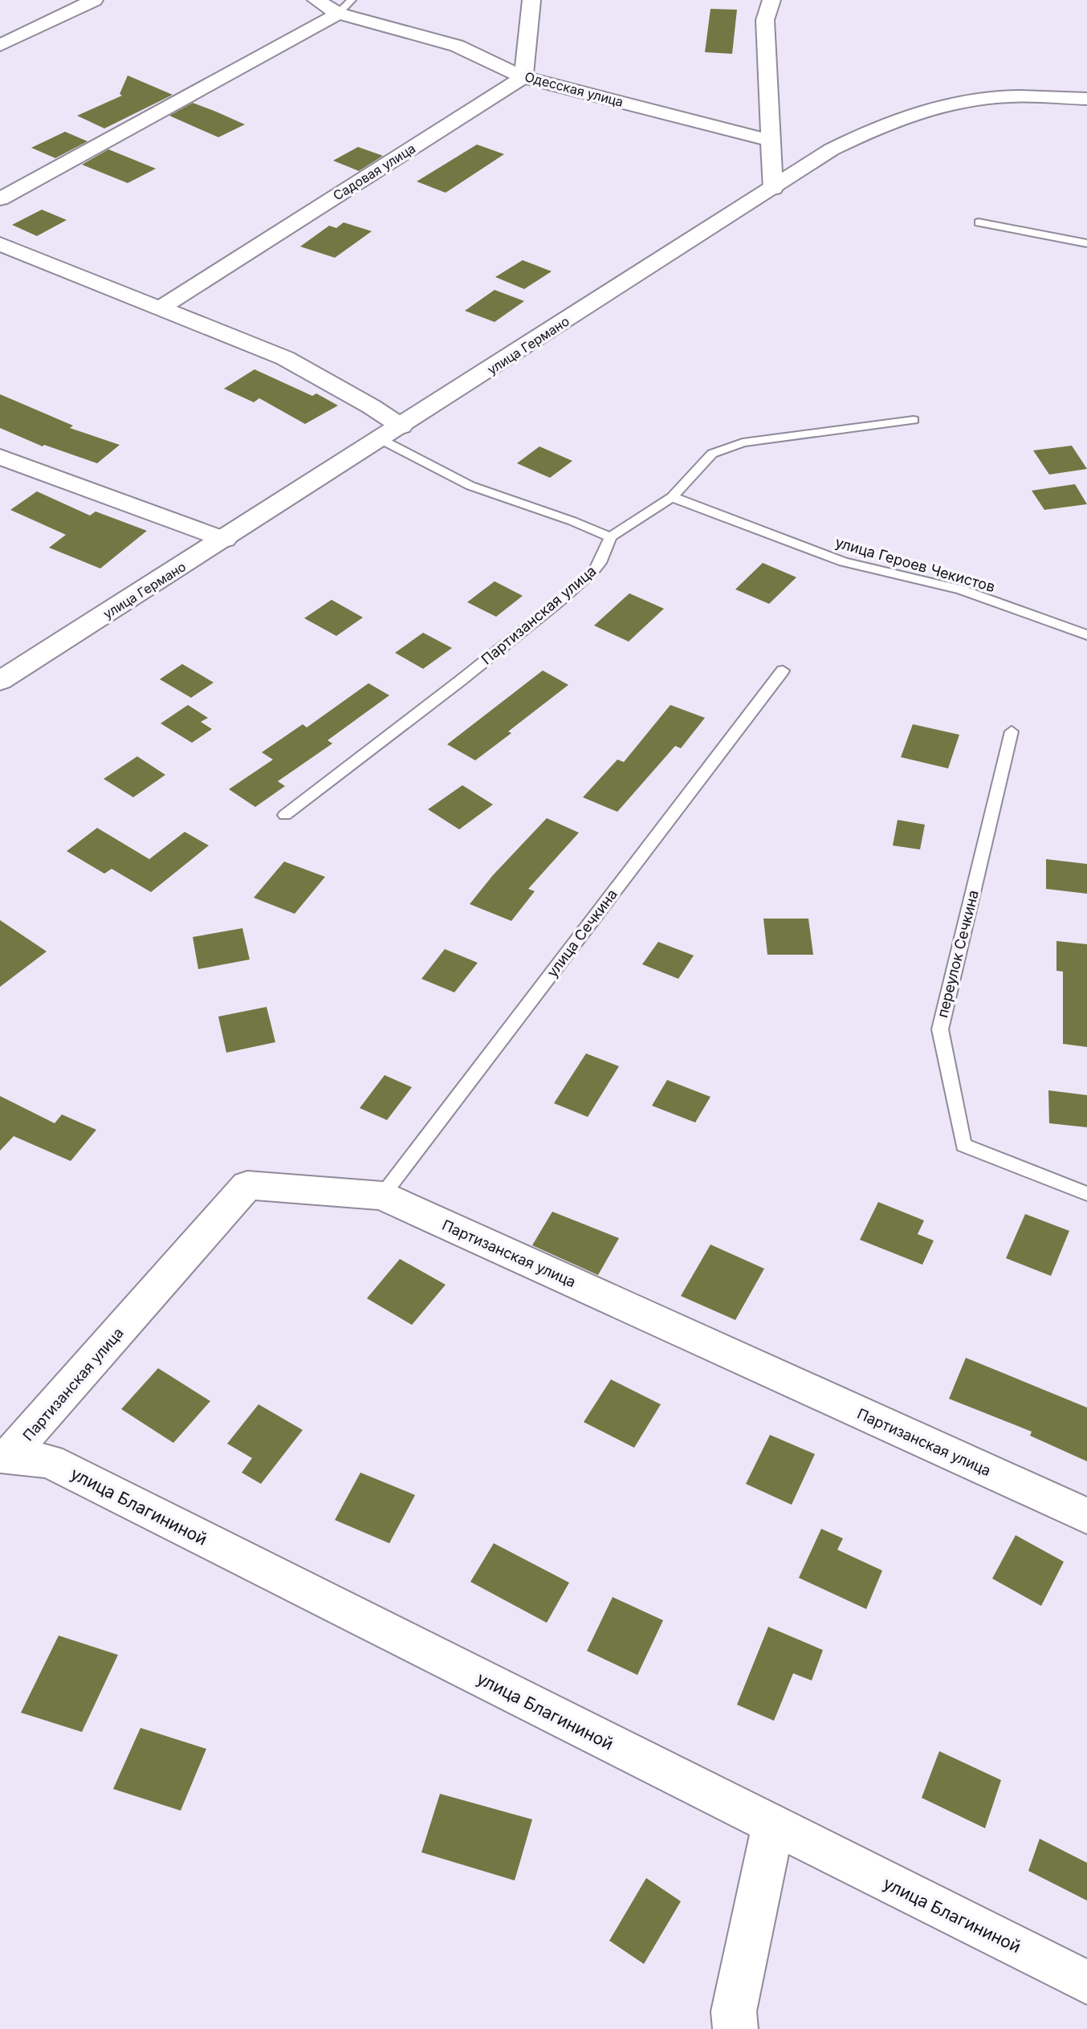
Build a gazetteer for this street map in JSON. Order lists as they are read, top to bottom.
{
  "streets": {
    "street": [
      "Одесская улица",
      "Садовая улица",
      "улица Германо",
      "Партизанская улица",
      "улица Благининой"
    ],
    "lane": ["улица Героев Чекистов", "улица Сечкина", "переулок Сечкина"]
  },
  "crossings": [
    ["Одесская улица", "Садовая улица"],
    ["Партизанская улица", "улица Сечкина"],
    ["Партизанская улица", "улица Благининой"]
  ]
}
